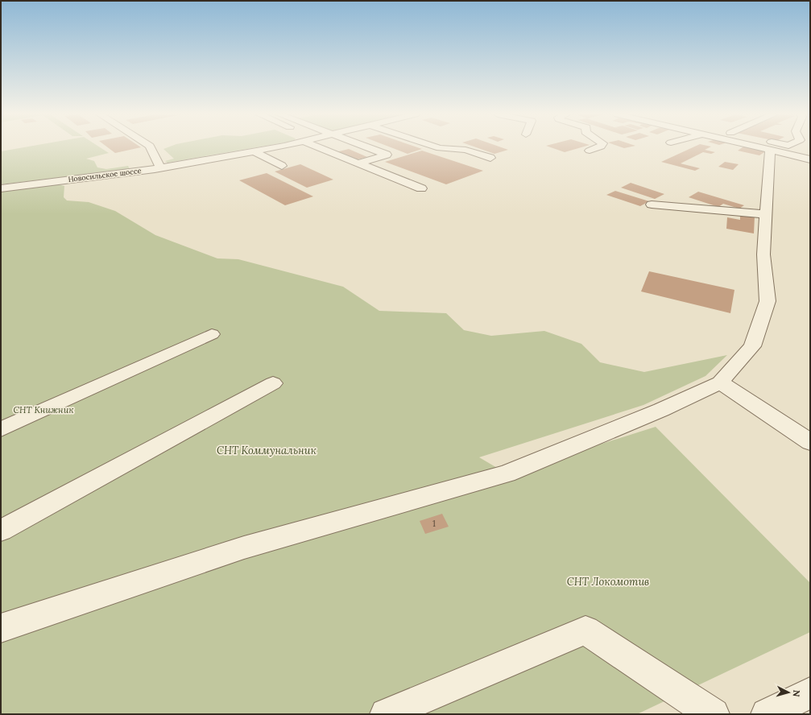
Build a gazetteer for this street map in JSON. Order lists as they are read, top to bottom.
{
  "streets": {
    "street": ["Новосильское шоссе"]
  },
  "parks": ["СНТ Книжник", "СНТ Коммунальник", "СНТ Локомотив"],
  "house_numbers": ["1"],
  "north": "right"
}
